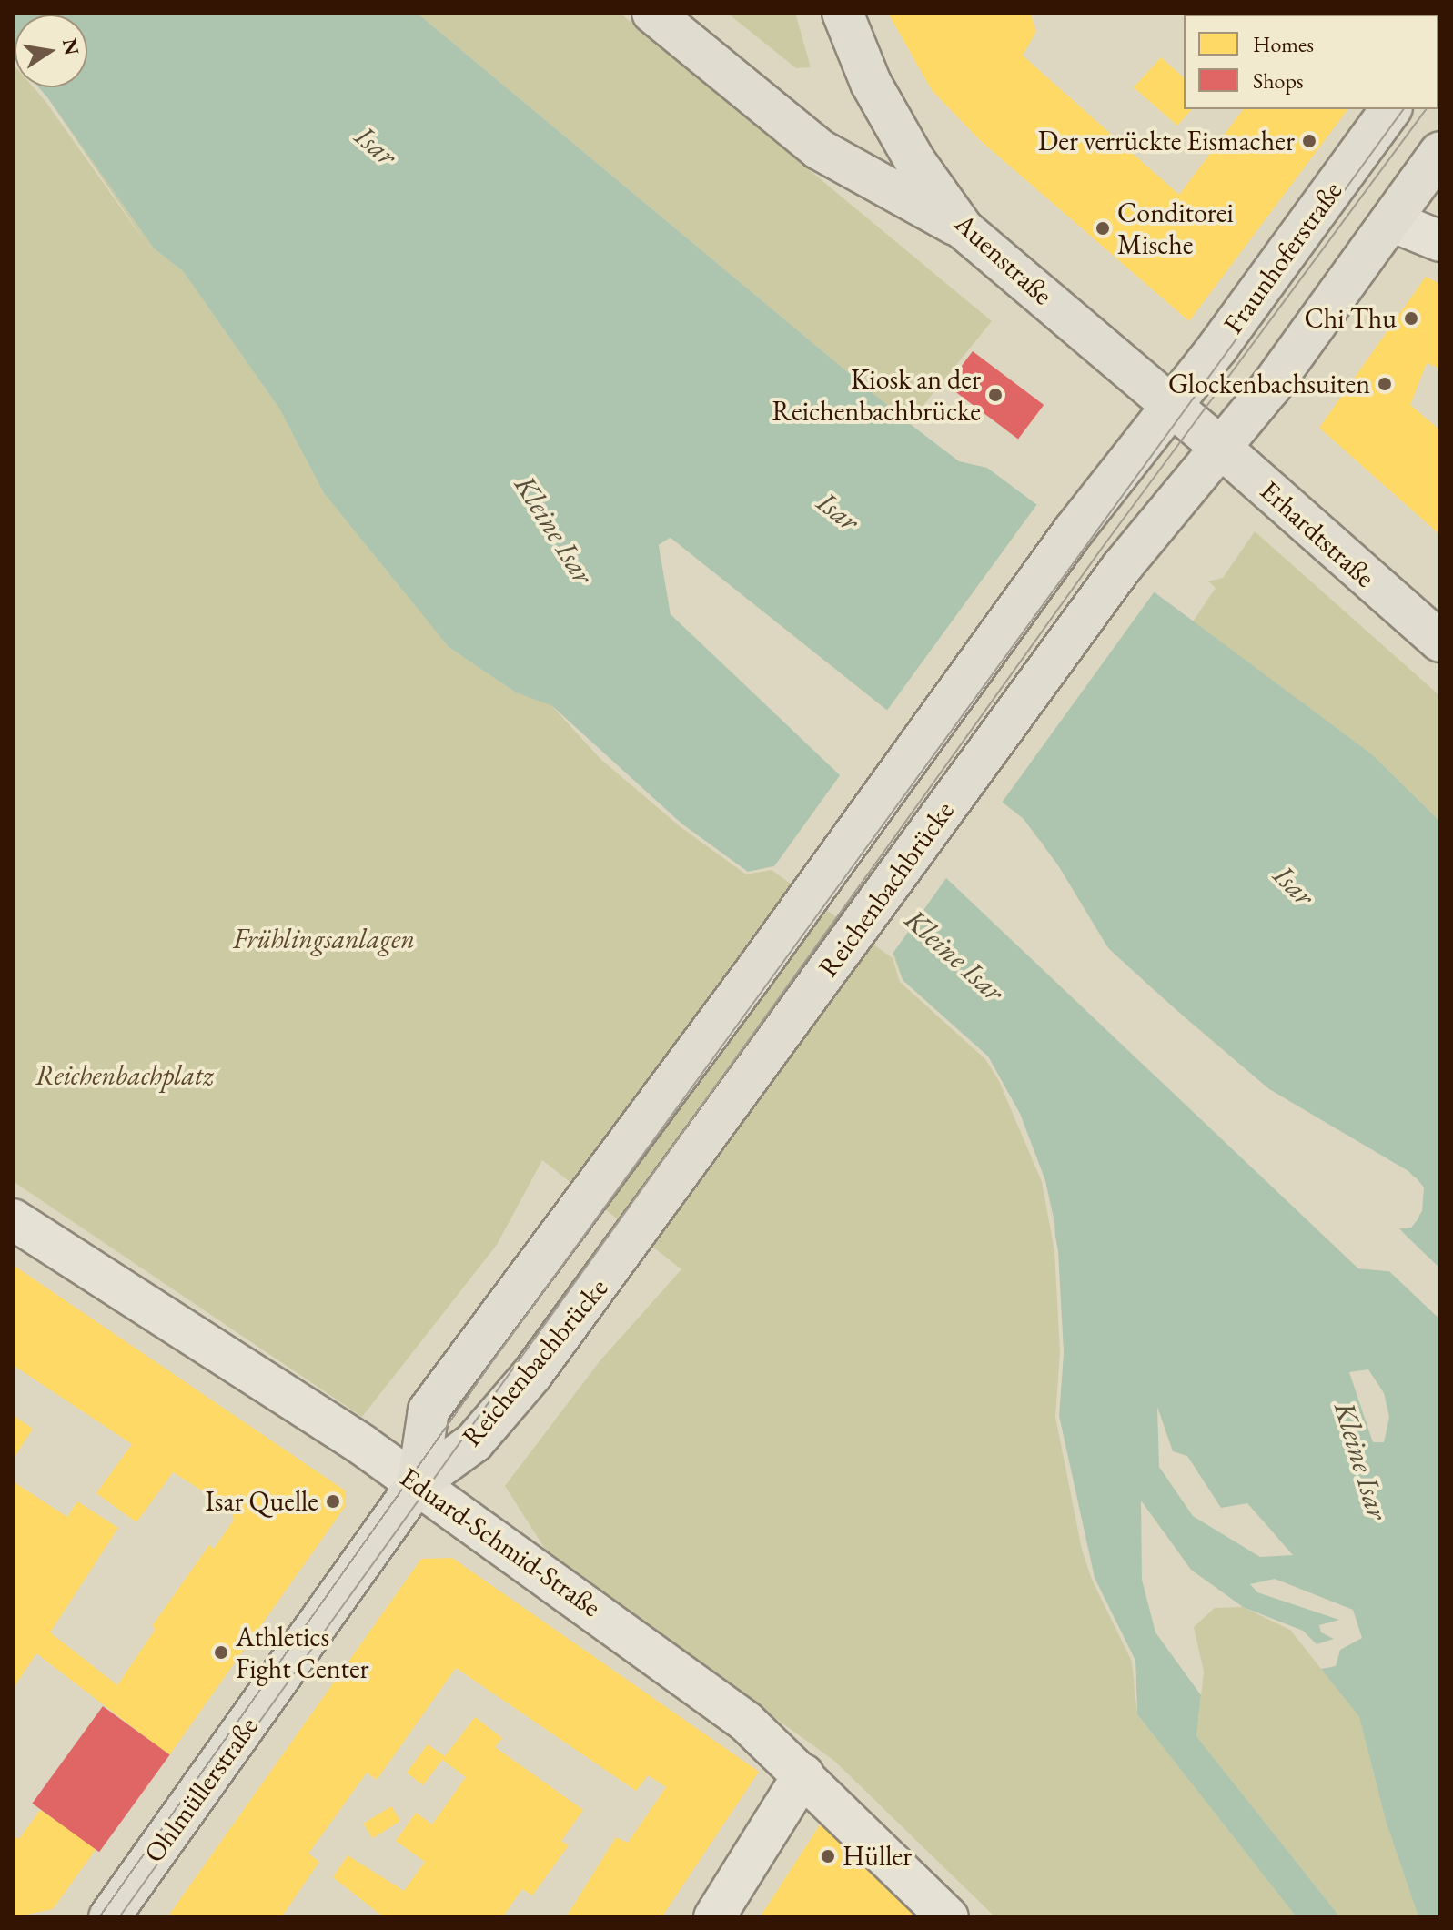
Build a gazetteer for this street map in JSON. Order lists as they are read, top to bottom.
{
  "streets": {
    "main road": [
      "Fraunhoferstraße",
      "Auenstraße",
      "Erhardtstraße",
      "Reichenbachbrücke",
      "Ohlmüllerstraße"
    ],
    "street": ["Eduard-Schmid-Straße"]
  },
  "crossings": [
    ["Fraunhoferstraße", "Auenstraße"],
    ["Fraunhoferstraße", "Erhardtstraße"],
    ["Fraunhoferstraße", "Reichenbachbrücke"],
    ["Auenstraße", "Erhardtstraße"],
    ["Auenstraße", "Reichenbachbrücke"],
    ["Erhardtstraße", "Reichenbachbrücke"],
    ["Reichenbachbrücke", "Eduard-Schmid-Straße"],
    ["Reichenbachbrücke", "Ohlmüllerstraße"],
    ["Eduard-Schmid-Straße", "Ohlmüllerstraße"]
  ],
  "water": ["Isar", "Kleine Isar"],
  "parks": ["Frühlingsanlagen", "Reichenbachplatz"],
  "places": [
    "Der verrückte Eismacher",
    "Conditorei Mische",
    "Chi Thu",
    "Glockenbachsuiten",
    "Kiosk an der Reichenbachbrücke",
    "Isar Quelle",
    "Athletics Fight Center",
    "Hüller"
  ],
  "legend": ["Homes", "Shops"],
  "north": "right"
}
